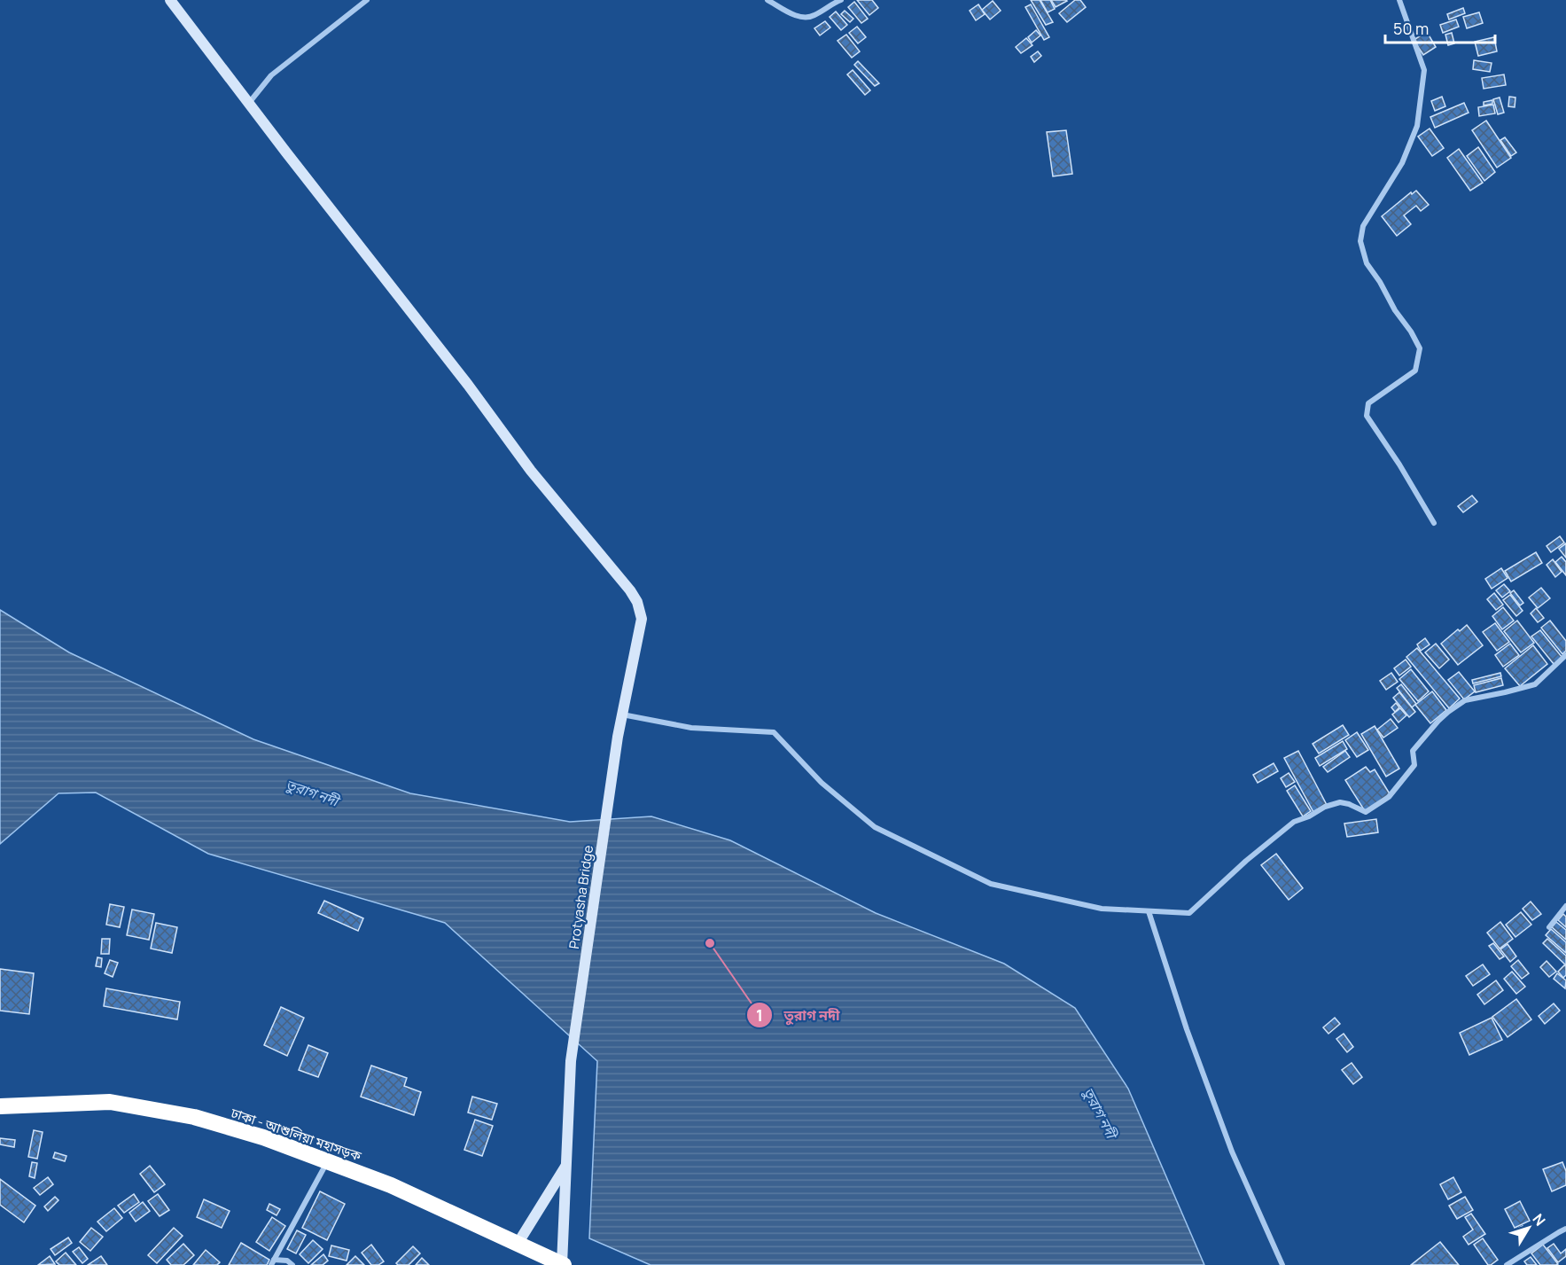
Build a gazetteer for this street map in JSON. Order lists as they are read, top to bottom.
{
  "streets": {
    "highway": ["ঢাকা - আশুলিয়া মহাসড়ক"],
    "street": ["Protyasha Bridge"]
  },
  "crossings": [
    ["Protyasha Bridge", "ঢাকা - আশুলিয়া মহাসড়ক"]
  ],
  "water": ["তুরাগ নদী"],
  "places": ["তুরাগ নদী"],
  "scale_bar": "50 m",
  "north": "top right"
}
